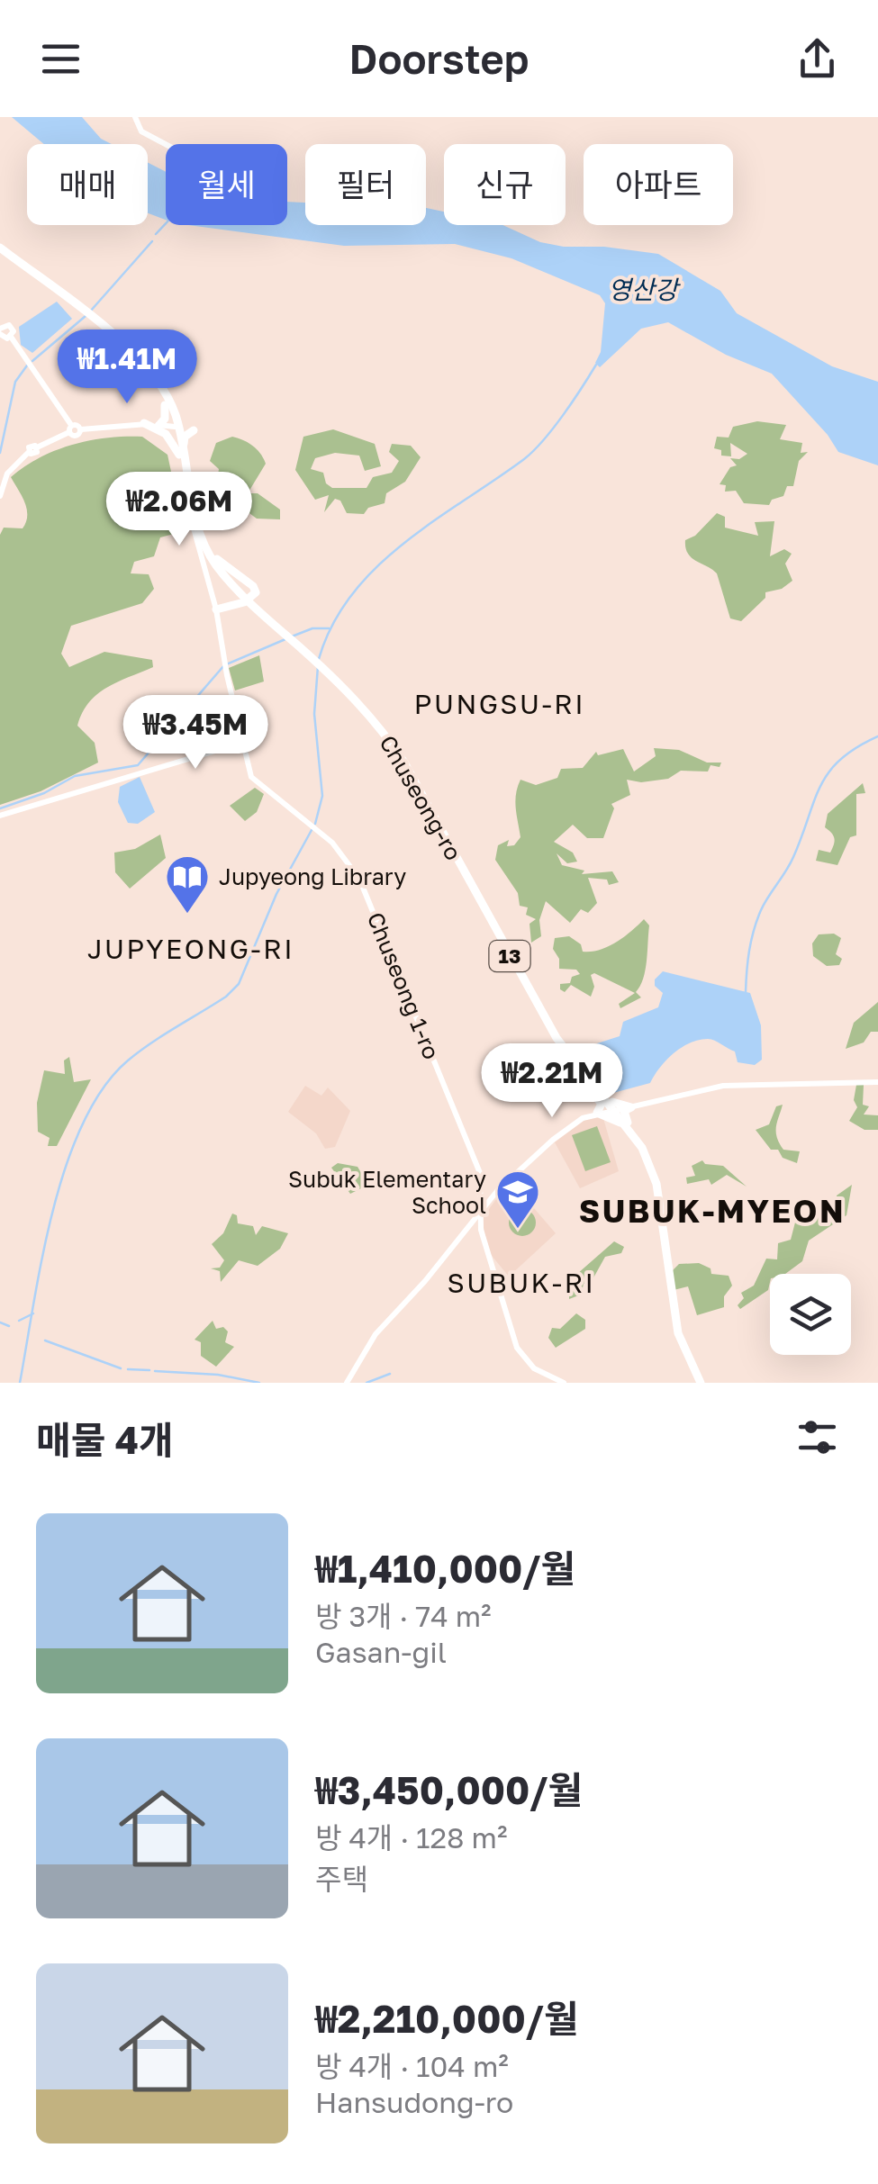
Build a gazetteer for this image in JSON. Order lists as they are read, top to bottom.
{
  "streets": {
    "main road": ["Chuseong-ro", "13"],
    "street": ["Chuseong 1-ro"]
  },
  "districts": [
    "PUNGSU-RI",
    "JUPYEONG-RI",
    "SUBUK-MYEON",
    "SUBUK-RI"
  ],
  "water": ["영산강"],
  "places": {
    "library": ["Jupyeong Library"],
    "school or university": ["Subuk Elementary School"]
  },
  "page": {
    "header": "Doorstep",
    "chip": [
      "매매",
      "월세",
      "필터",
      "신규",
      "아파트"
    ],
    "price": [
      "₩1.41M",
      "₩2.06M",
      "₩3.45M",
      "₩2.21M"
    ],
    "heading": "매물 4개",
    "list": [
      {
        "name": "₩1,410,000/월",
        "note": "방 3개 · 74 m² · Gasan-gil"
      },
      {
        "name": "₩3,450,000/월",
        "note": "방 4개 · 128 m² · 주택"
      },
      {
        "name": "₩2,210,000/월",
        "note": "방 4개 · 104 m² · Hansudong-ro"
      }
    ]
  }
}
